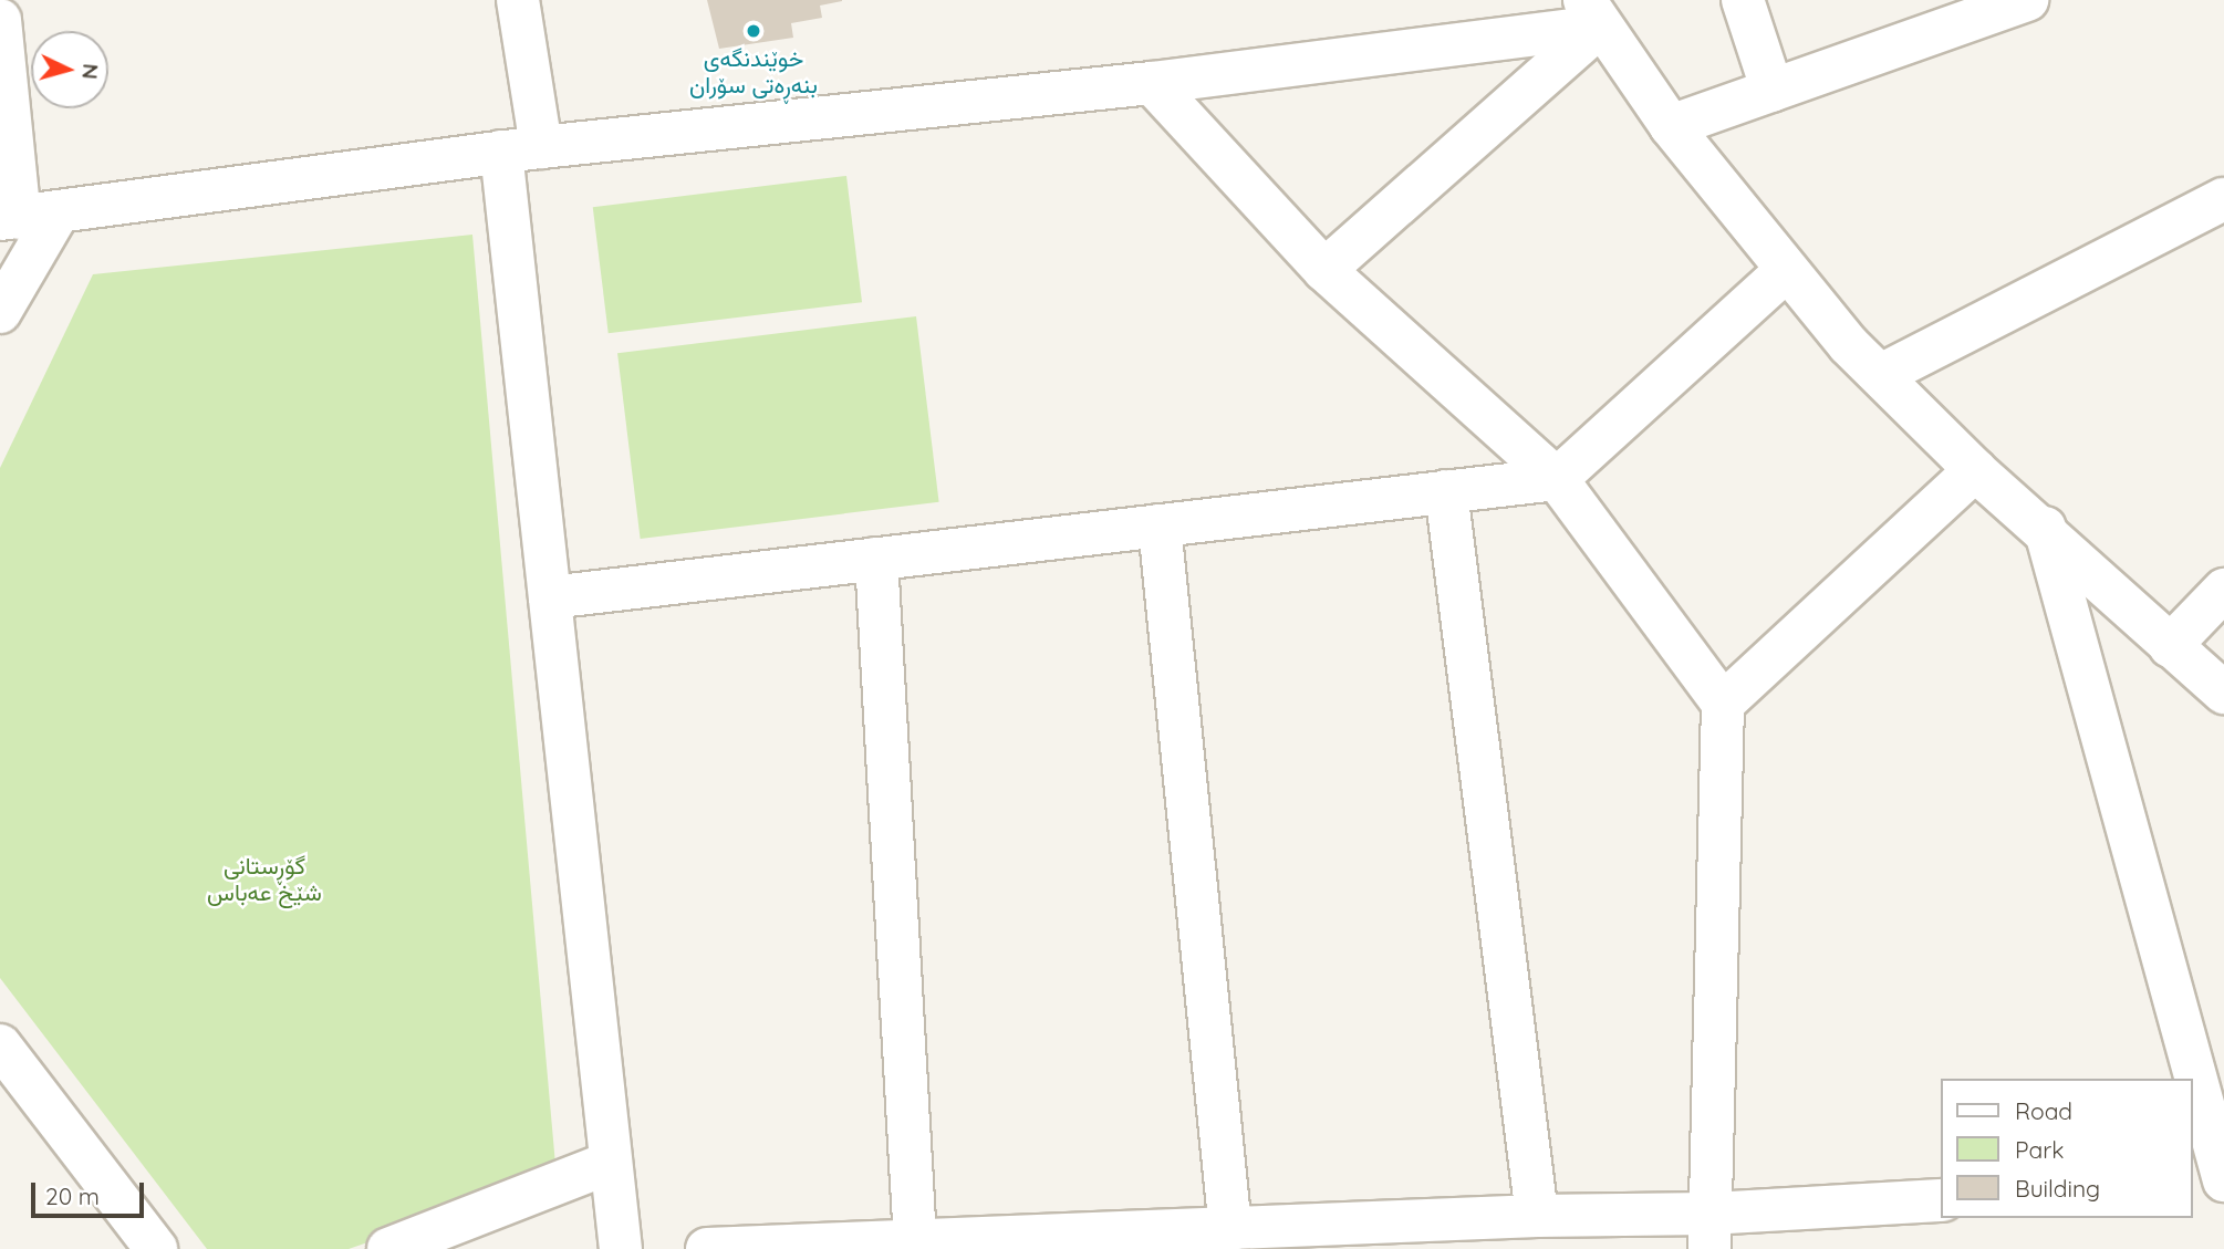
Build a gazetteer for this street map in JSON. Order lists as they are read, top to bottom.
{
  "parks": ["گۆڕستانی شێخ عەباس"],
  "places": ["خوێندنگەی بنەڕەتی سۆران"],
  "legend": ["Road", "Park", "Building"],
  "scale_bar": "20 m",
  "north": "right"
}
